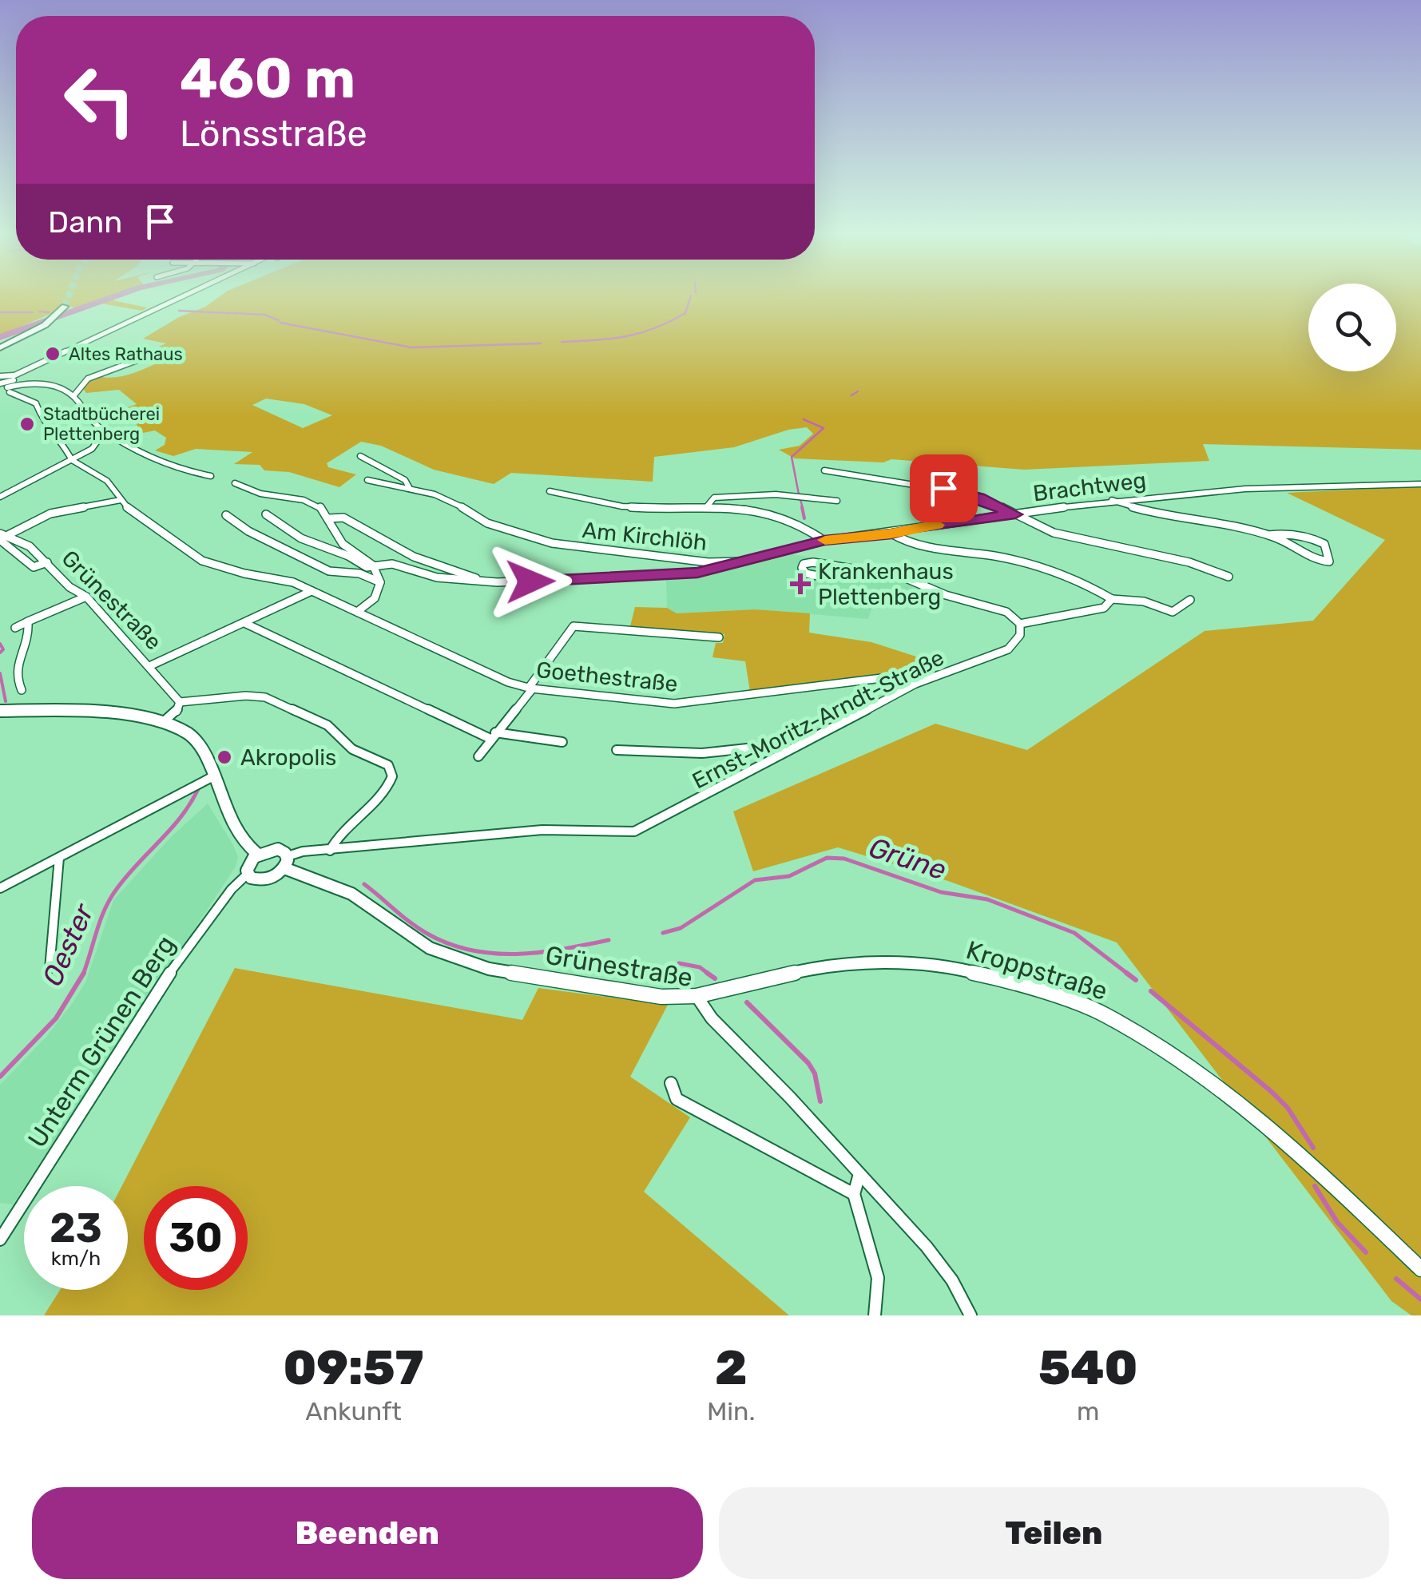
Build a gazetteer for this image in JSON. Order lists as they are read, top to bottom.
{
  "streets": {
    "street": [
      "Brachtweg",
      "Am Kirchlöh",
      "Grünestraße",
      "Goethestraße",
      "Ernst-Moritz-Arndt-Straße",
      "Kroppstraße",
      "Unterm Grünen Berg"
    ]
  },
  "crossings": [
    ["Brachtweg", "Am Kirchlöh"],
    ["Grünestraße", "Kroppstraße"],
    ["Grünestraße", "Unterm Grünen Berg"],
    ["Goethestraße", "Ernst-Moritz-Arndt-Straße"]
  ],
  "water": ["Grüne", "Oester"],
  "places": {
    "other": ["Altes Rathaus", "Stadtbücherei Plettenberg", "Akropolis"],
    "health": ["Krankenhaus Plettenberg"]
  },
  "page": {
    "turn": ["460 m", "Lönsstraße"],
    "then": "Dann",
    "speed": "23 km/h",
    "limit": "30",
    "eta": [
      "09:57",
      "Ankunft",
      "2",
      "Min.",
      "540",
      "m"
    ],
    "buttons": ["Beenden", "Teilen"]
  }
}
